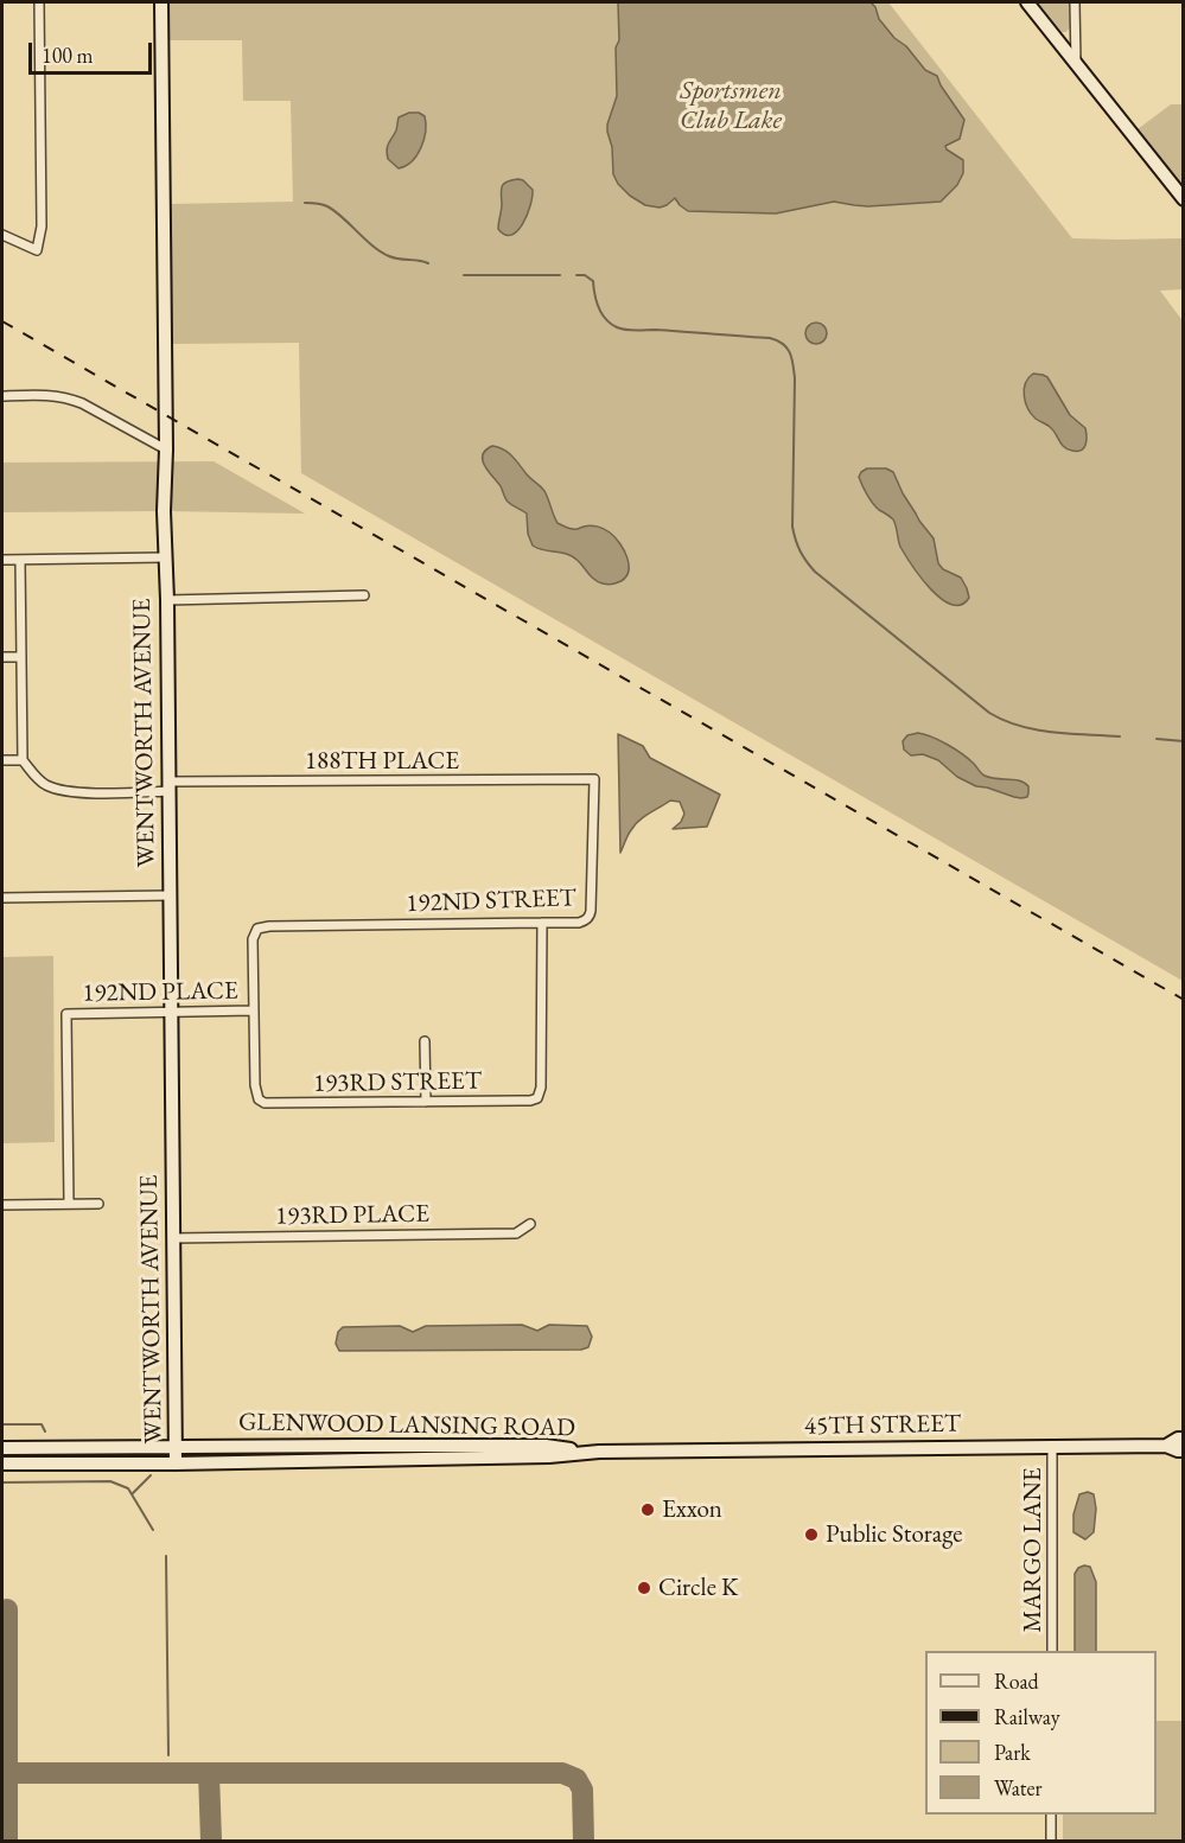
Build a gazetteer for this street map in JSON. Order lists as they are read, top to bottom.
{
  "streets": {
    "main road": ["WENTWORTH AVENUE", "GLENWOOD LANSING ROAD", "45TH STREET"],
    "street": [
      "188TH PLACE",
      "192ND STREET",
      "192ND PLACE",
      "193RD STREET",
      "193RD PLACE",
      "MARGO LANE"
    ]
  },
  "crossings": [
    ["WENTWORTH AVENUE", "188TH PLACE"],
    ["WENTWORTH AVENUE", "192ND PLACE"],
    ["WENTWORTH AVENUE", "193RD PLACE"],
    ["WENTWORTH AVENUE", "GLENWOOD LANSING ROAD"],
    ["188TH PLACE", "192ND STREET"],
    ["192ND STREET", "192ND PLACE"],
    ["192ND STREET", "193RD STREET"],
    ["192ND PLACE", "193RD STREET"],
    ["GLENWOOD LANSING ROAD", "45TH STREET"],
    ["45TH STREET", "MARGO LANE"]
  ],
  "water": ["Sportsmen Club Lake"],
  "places": ["Exxon", "Public Storage", "Circle K"],
  "legend": [
    "Road",
    "Railway",
    "Park",
    "Water"
  ],
  "scale_bar": "100 m"
}
